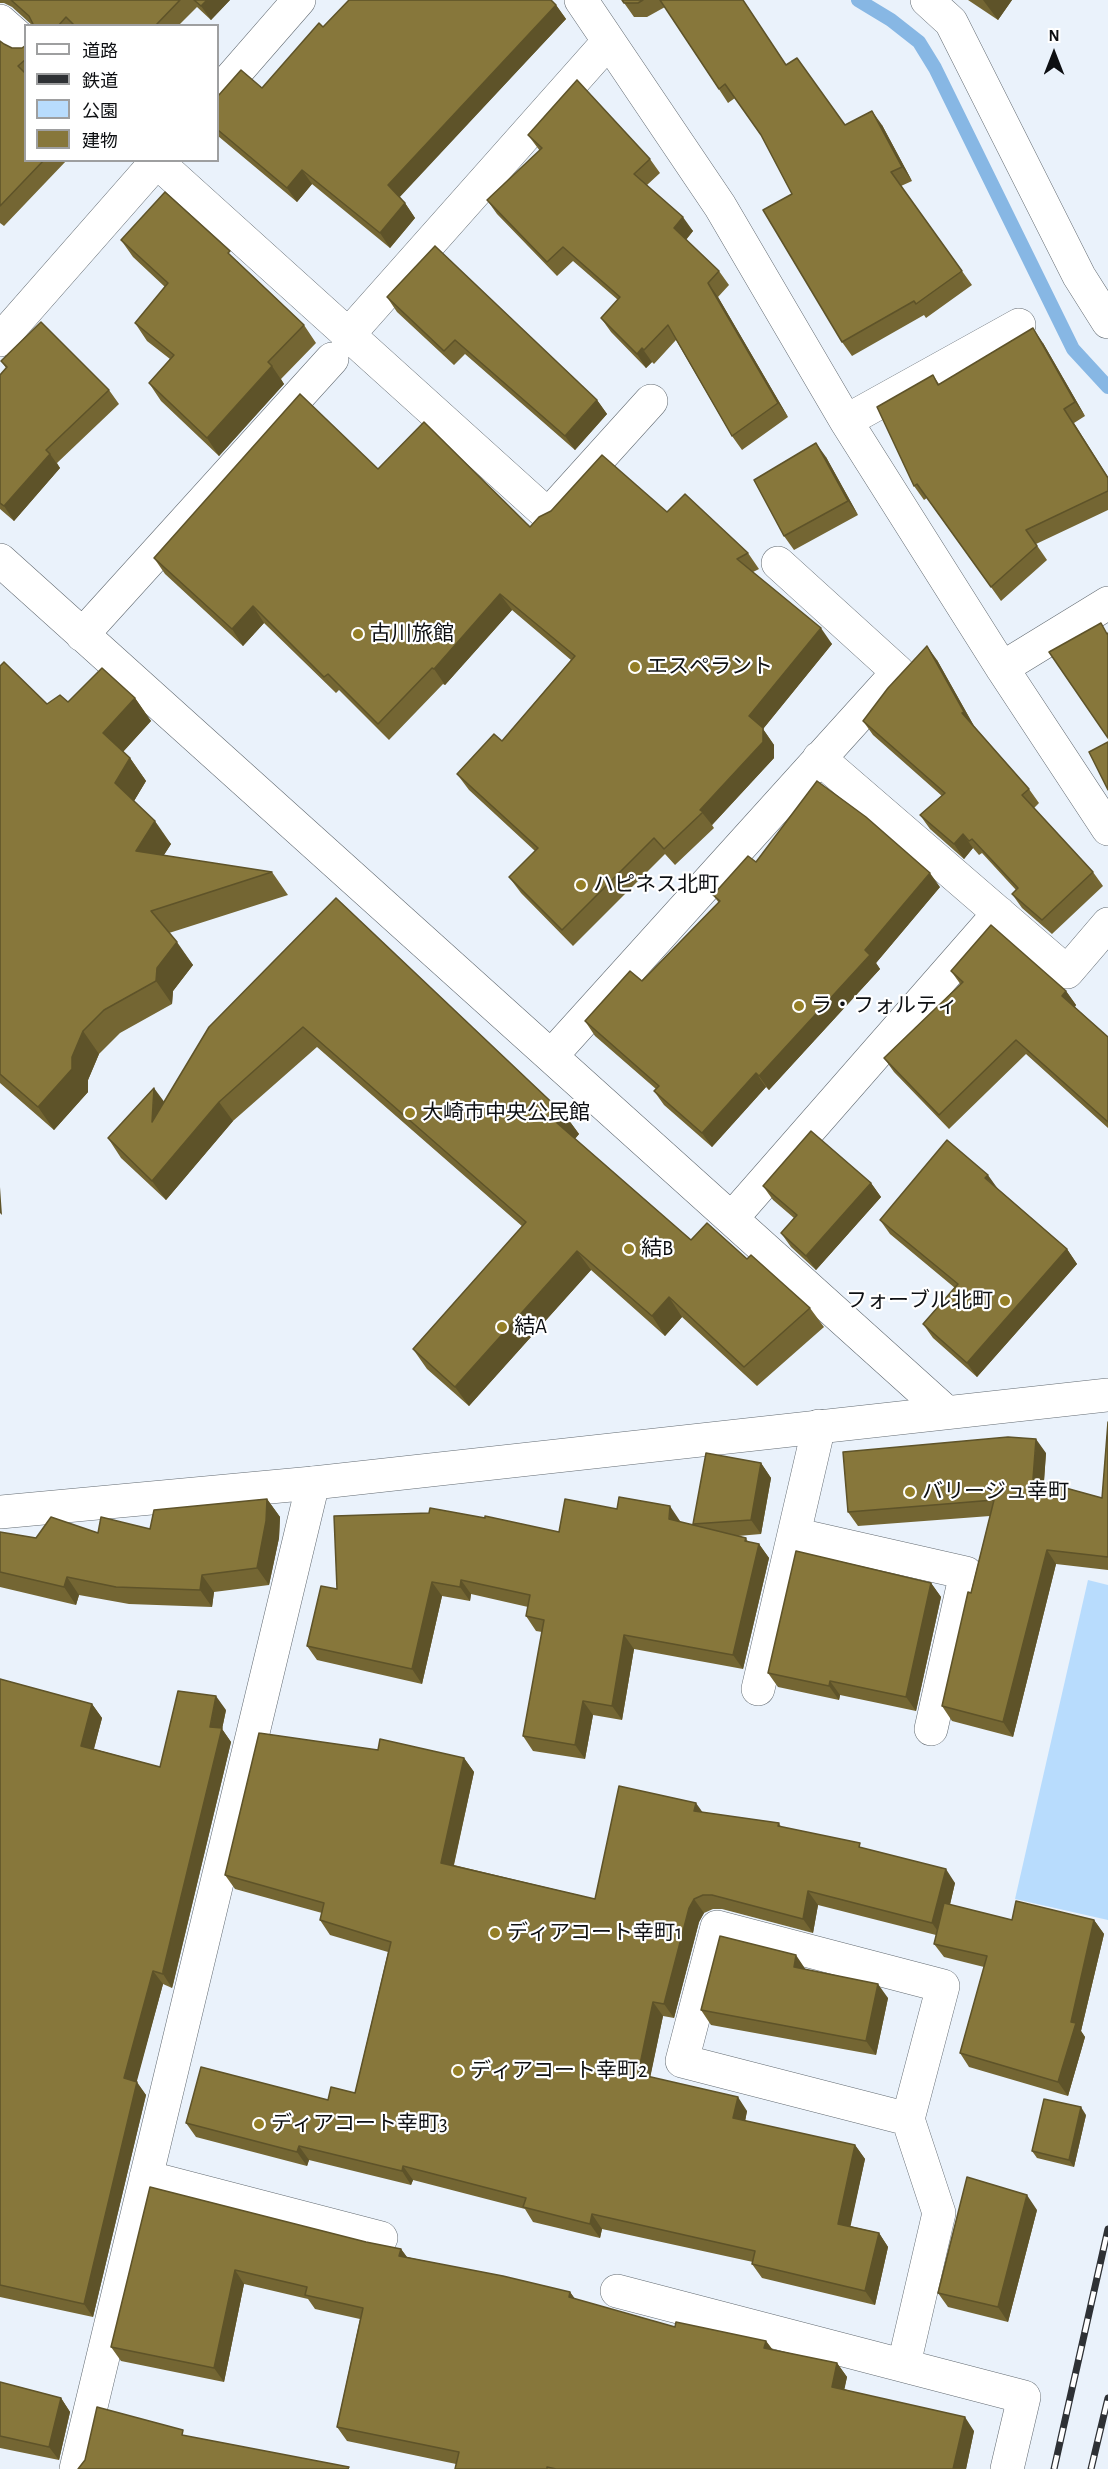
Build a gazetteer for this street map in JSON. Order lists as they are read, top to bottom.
{
  "places": [
    "古川旅館",
    "エスペラント",
    "ハピネス北町",
    "ラ・フォルティ",
    "大崎市中央公民館",
    "結B",
    "フォーブル北町",
    "結A",
    "バリージュ幸町",
    "ディアコート幸町1",
    "ディアコート幸町2",
    "ディアコート幸町3"
  ],
  "legend": [
    "道路",
    "鉄道",
    "公園",
    "建物"
  ],
  "north": "top"
}
